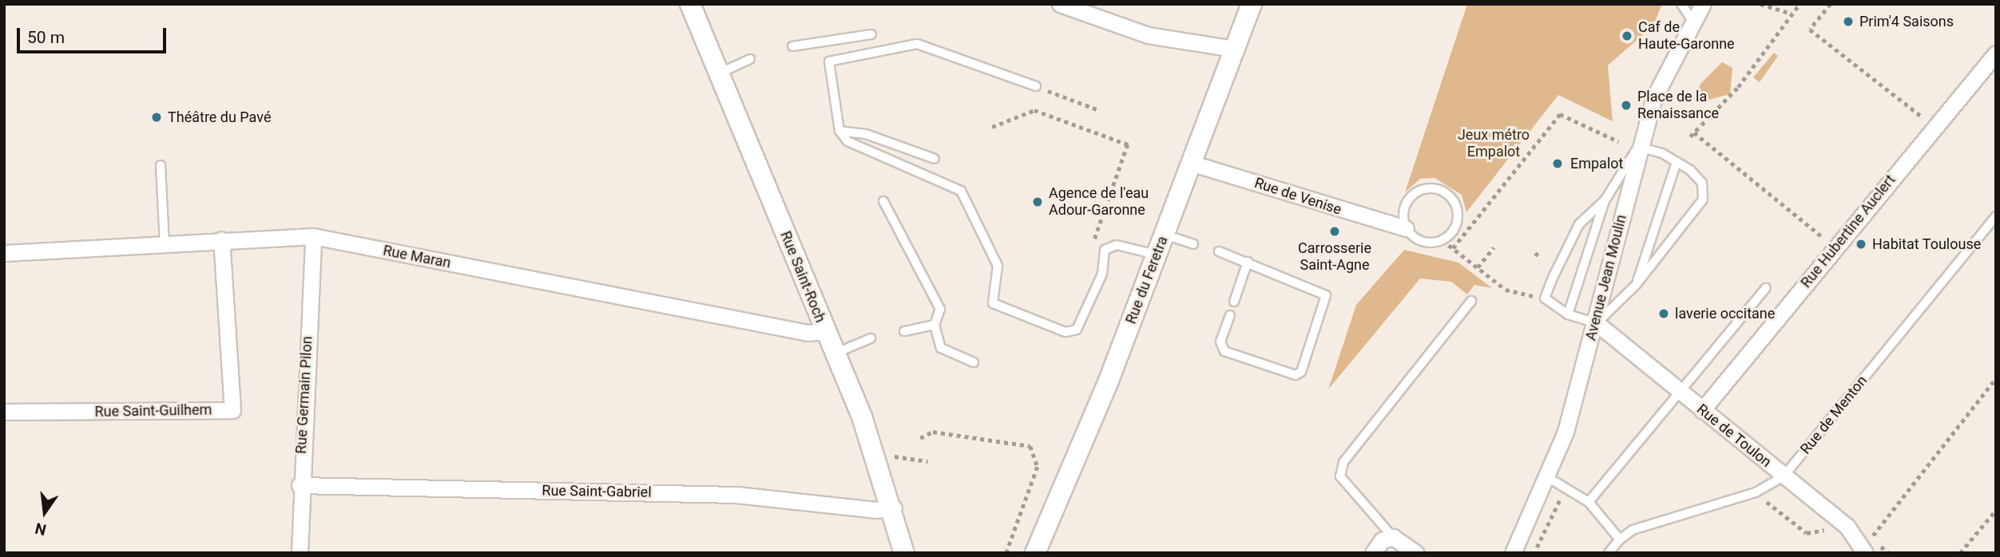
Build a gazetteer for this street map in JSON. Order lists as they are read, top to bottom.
{
  "streets": {
    "street": [
      "Rue de Venise",
      "Rue Hubertine Auclert",
      "Rue Maran",
      "Rue Saint-Roch",
      "Avenue Jean Moulin",
      "Rue du Feretra",
      "Rue Germain Pilon",
      "Rue Saint-Guilhem",
      "Rue de Toulon",
      "Rue Saint-Gabriel"
    ],
    "lane": ["Rue de Menton"]
  },
  "crossings": [
    ["Rue de Venise", "Rue du Feretra"],
    ["Rue Hubertine Auclert", "Rue de Toulon"],
    ["Rue Maran", "Rue Saint-Roch"],
    ["Rue Maran", "Rue Germain Pilon"],
    ["Rue Maran", "Rue Saint-Guilhem"],
    ["Rue Saint-Roch", "Rue Saint-Gabriel"],
    ["Avenue Jean Moulin", "Rue de Toulon"],
    ["Rue Germain Pilon", "Rue Saint-Gabriel"],
    ["Rue de Menton", "Rue de Toulon"]
  ],
  "parks": ["Jeux métro Empalot"],
  "places": [
    "Prim'4 Saisons",
    "Caf de Haute-Garonne",
    "Place de la Renaissance",
    "Théâtre du Pavé",
    "Empalot",
    "Agence de l'eau Adour-Garonne",
    "Carrosserie Saint-Agne",
    "Habitat Toulouse",
    "laverie occitane"
  ],
  "scale_bar": "50 m",
  "north": "bottom"
}
